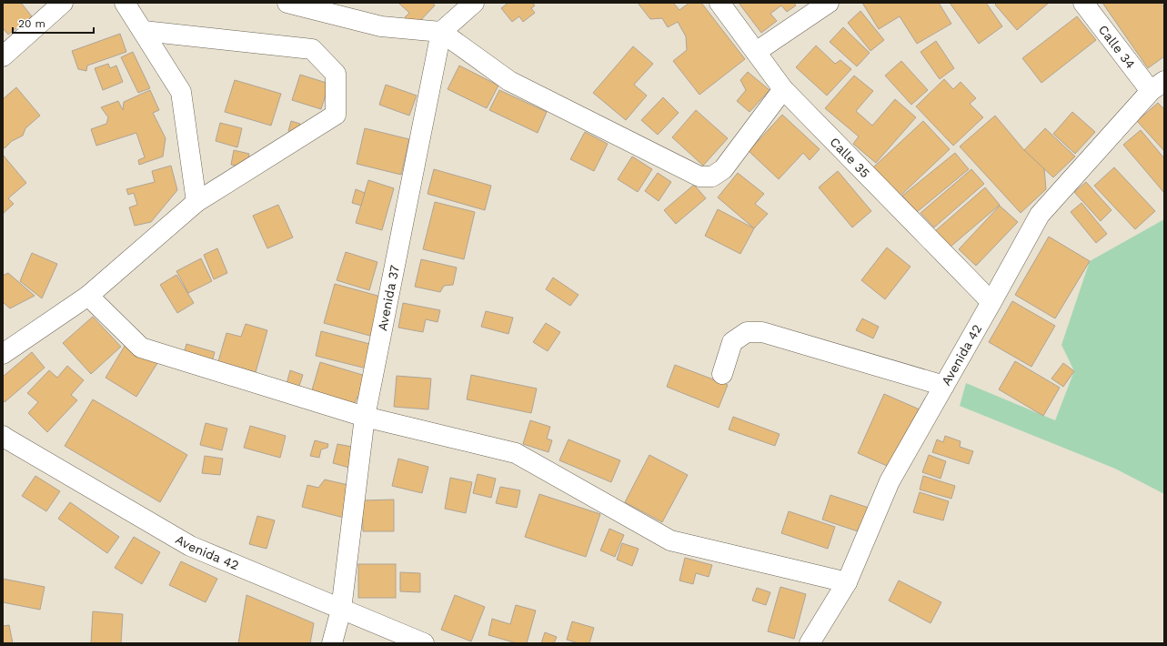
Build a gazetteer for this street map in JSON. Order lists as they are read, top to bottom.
{
  "streets": {
    "street": [
      "Calle 34",
      "Calle 35",
      "Avenida 37",
      "Avenida 42"
    ]
  },
  "crossings": [
    ["Calle 34", "Avenida 42"],
    ["Calle 35", "Avenida 42"],
    ["Avenida 37", "Avenida 42"]
  ],
  "scale_bar": "20 m"
}
